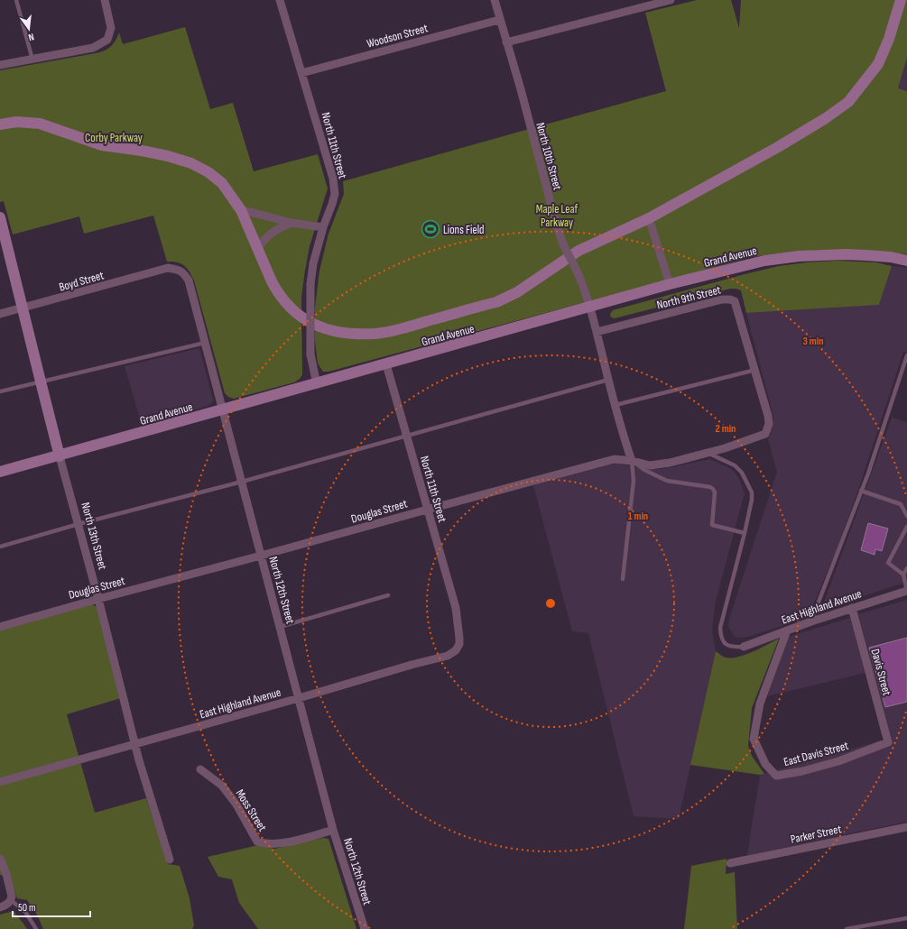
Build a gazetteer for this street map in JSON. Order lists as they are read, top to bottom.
{
  "streets": {
    "street": [
      "Woodson Street",
      "North 11th Street",
      "North 10th Street",
      "Grand Avenue",
      "Boyd Street",
      "North 9th Street",
      "Douglas Street",
      "North 13th Street",
      "North 12th Street",
      "East Highland Avenue",
      "Davis Street",
      "East Davis Street",
      "Moss Street",
      "Parker Street"
    ]
  },
  "crossings": [
    ["Woodson Street", "North 11th Street"],
    ["Woodson Street", "North 10th Street"],
    ["North 11th Street", "Grand Avenue"],
    ["North 11th Street", "Douglas Street"],
    ["North 11th Street", "East Highland Avenue"],
    ["North 10th Street", "Grand Avenue"],
    ["North 10th Street", "North 9th Street"],
    ["North 10th Street", "Douglas Street"],
    ["Grand Avenue", "North 13th Street"],
    ["Grand Avenue", "North 12th Street"],
    ["Boyd Street", "North 13th Street"],
    ["Boyd Street", "North 12th Street"],
    ["North 9th Street", "Douglas Street"],
    ["Douglas Street", "North 13th Street"],
    ["Douglas Street", "North 12th Street"],
    ["North 13th Street", "East Highland Avenue"],
    ["North 12th Street", "East Highland Avenue"],
    ["North 12th Street", "Moss Street"],
    ["East Highland Avenue", "Davis Street"],
    ["East Highland Avenue", "East Davis Street"],
    ["Davis Street", "East Davis Street"]
  ],
  "parks": ["Corby Parkway", "Maple Leaf Parkway"],
  "places": {
    "sports": ["Lions Field"]
  },
  "scale_bar": "50 m",
  "north": "bottom",
  "rings": ["3 min", "2 min", "1 min"]
}
